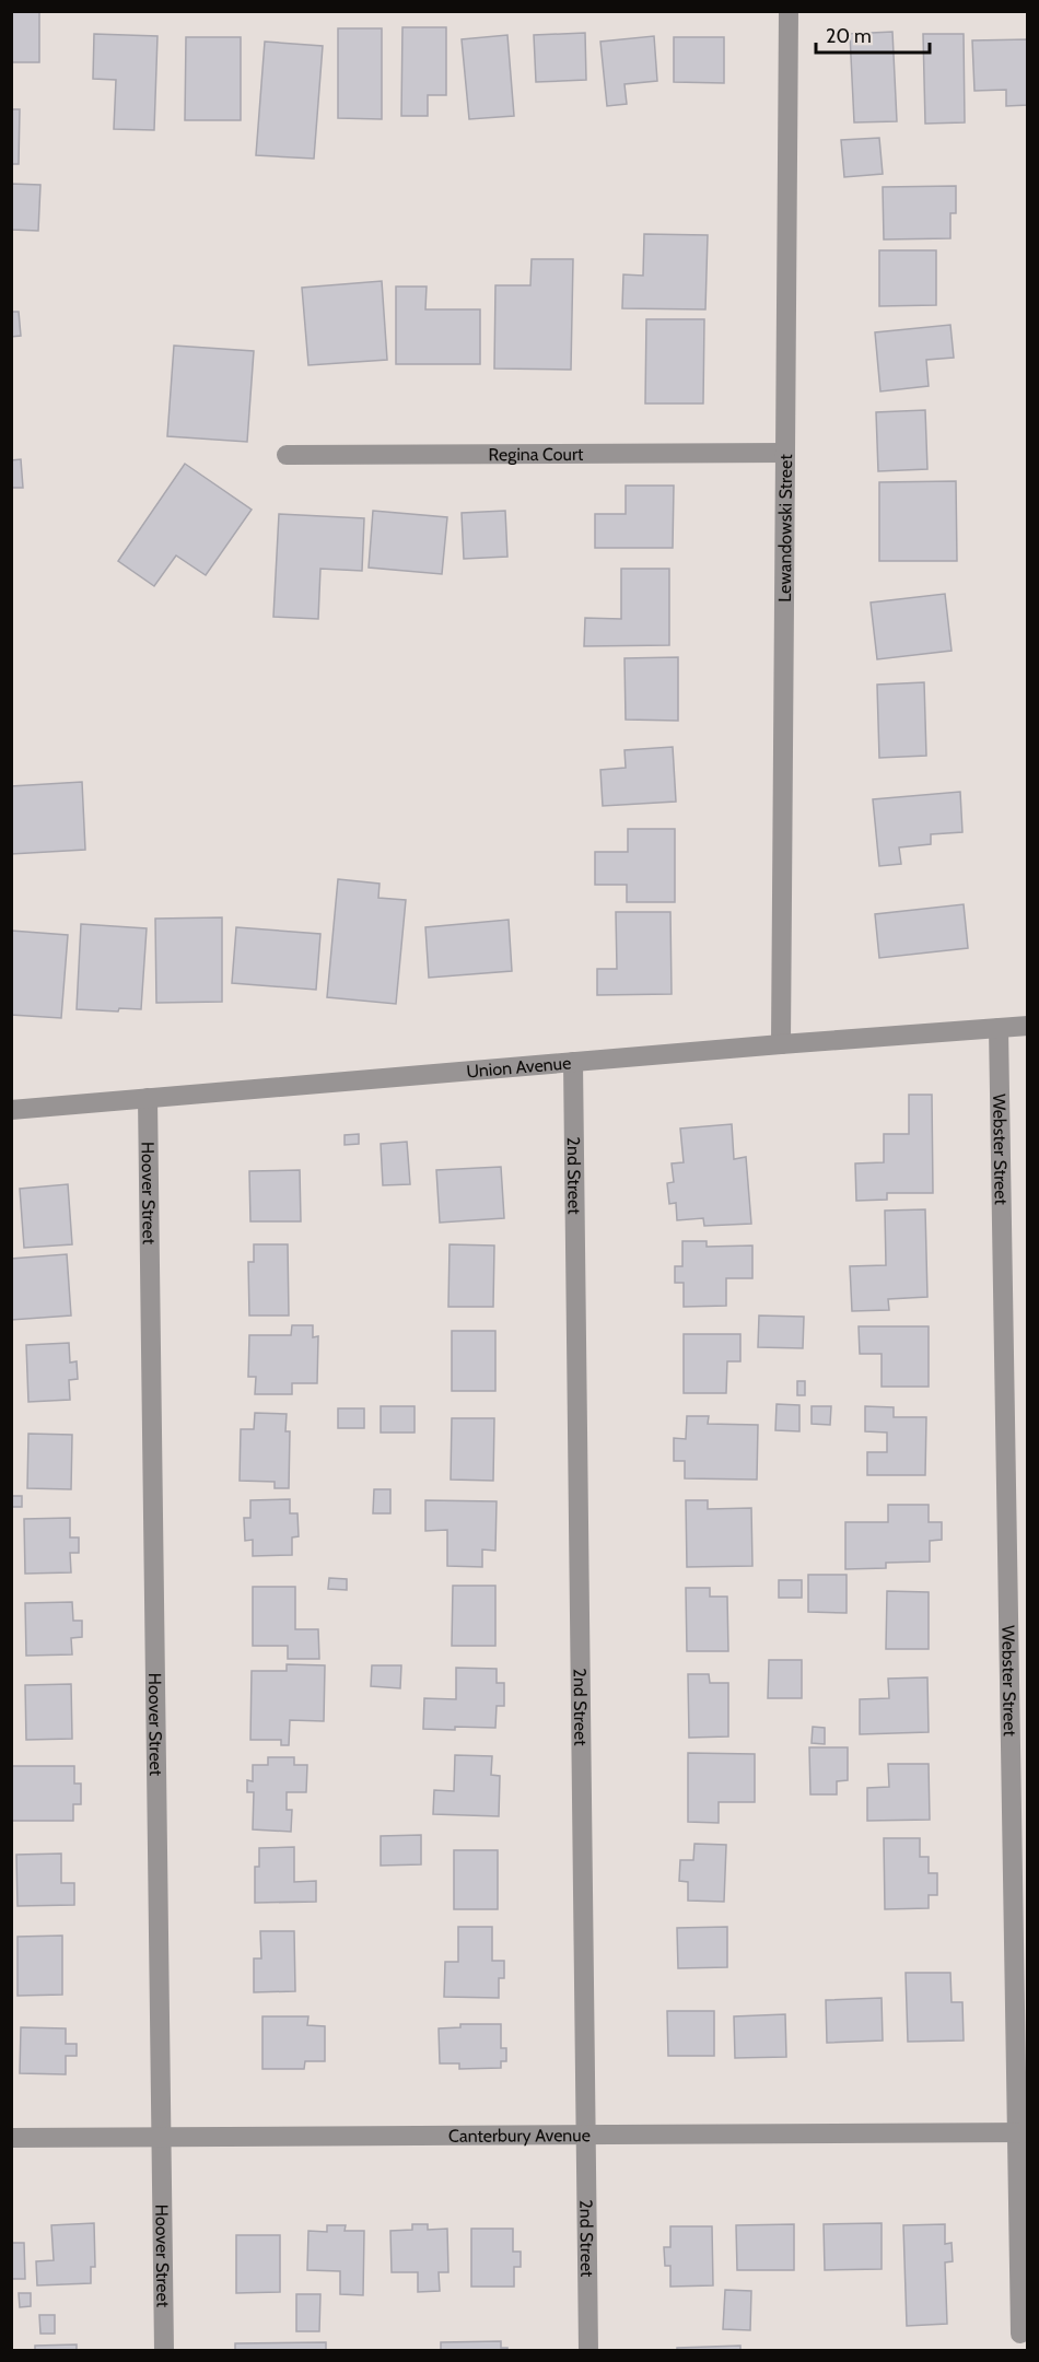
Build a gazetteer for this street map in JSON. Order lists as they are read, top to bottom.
{
  "streets": {
    "street": [
      "Regina Court",
      "Lewandowski Street",
      "Union Avenue",
      "Webster Street",
      "2nd Street",
      "Hoover Street",
      "Canterbury Avenue"
    ]
  },
  "crossings": [
    ["Regina Court", "Lewandowski Street"],
    ["Lewandowski Street", "Union Avenue"],
    ["Union Avenue", "Webster Street"],
    ["Union Avenue", "2nd Street"],
    ["Union Avenue", "Hoover Street"],
    ["Webster Street", "Canterbury Avenue"],
    ["2nd Street", "Canterbury Avenue"],
    ["Hoover Street", "Canterbury Avenue"]
  ],
  "scale_bar": "20 m"
}
